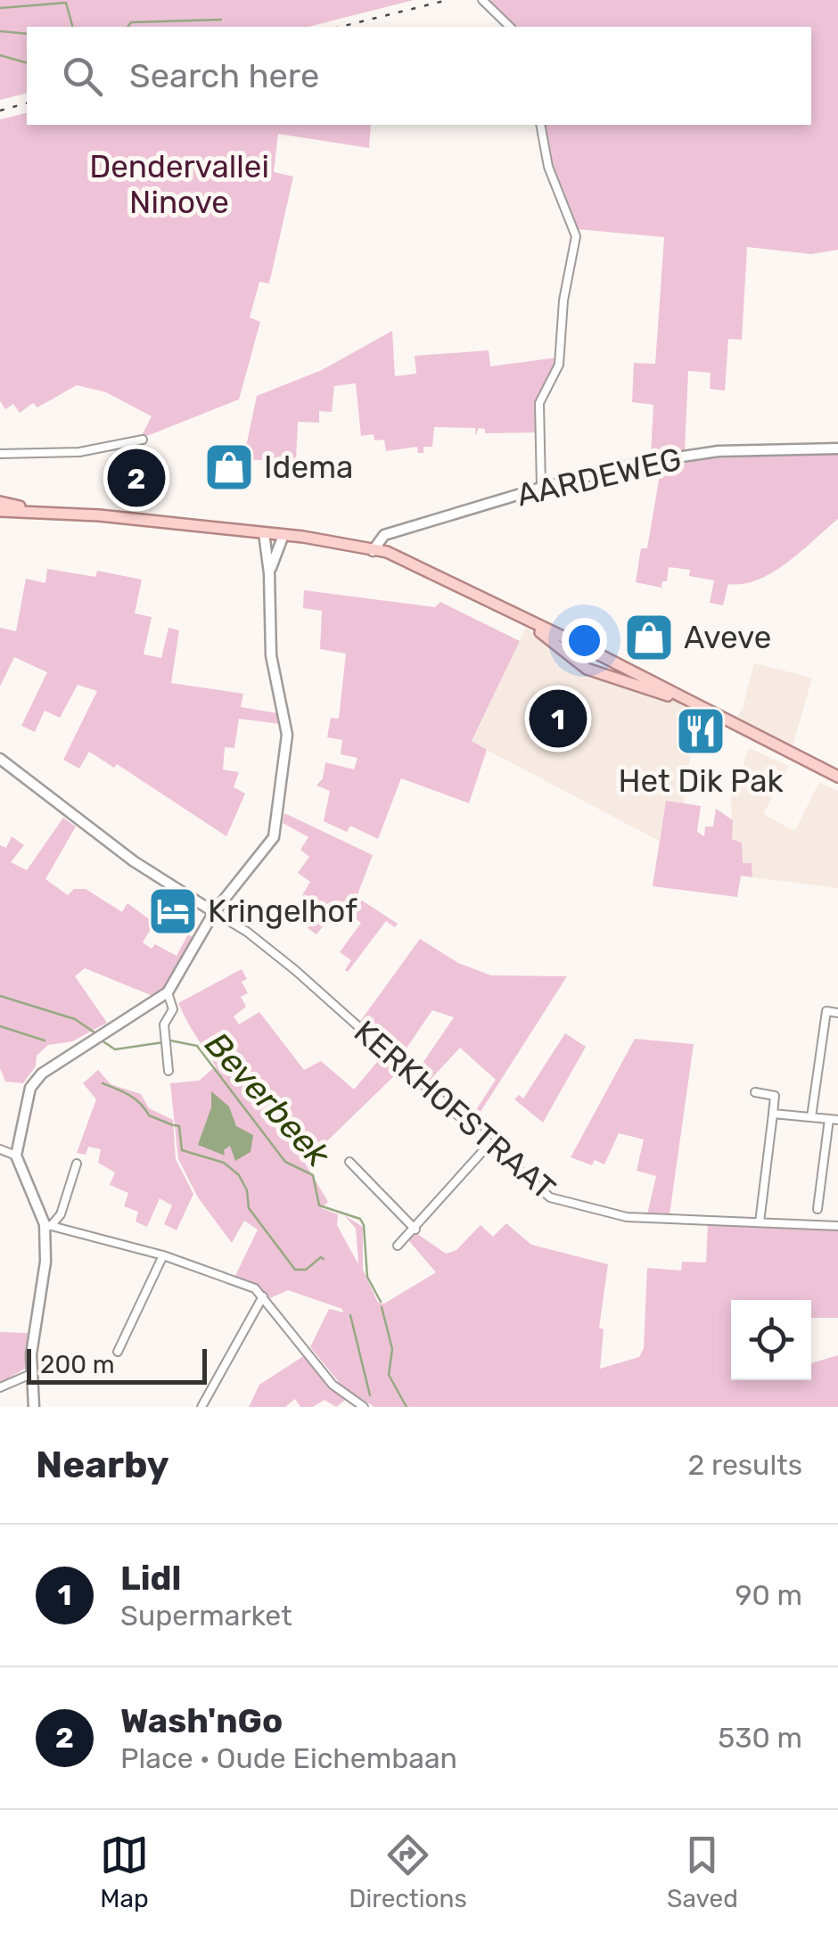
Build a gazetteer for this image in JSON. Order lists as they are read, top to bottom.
{
  "streets": {
    "street": ["AARDEWEG", "KERKHOFSTRAAT"]
  },
  "water": ["Beverbeek"],
  "parks": ["Dendervallei Ninove"],
  "places": {
    "shop": ["Idema", "Aveve"],
    "restaurant": ["Het Dik Pak"],
    "hotel": ["Kringelhof"]
  },
  "scale_bar": "200 m",
  "page": {
    "search": "Search here",
    "pins": ["2", "1"],
    "scale": "200 m",
    "heading": ["Nearby", "2 results"],
    "list": [
      {
        "mark": "1",
        "name": "Lidl",
        "note": "Supermarket",
        "value": "90 m"
      },
      {
        "mark": "2",
        "name": "Wash'nGo",
        "note": "Place · Oude Eichembaan",
        "value": "530 m"
      }
    ],
    "nav": ["Map", "Directions", "Saved"]
  }
}
